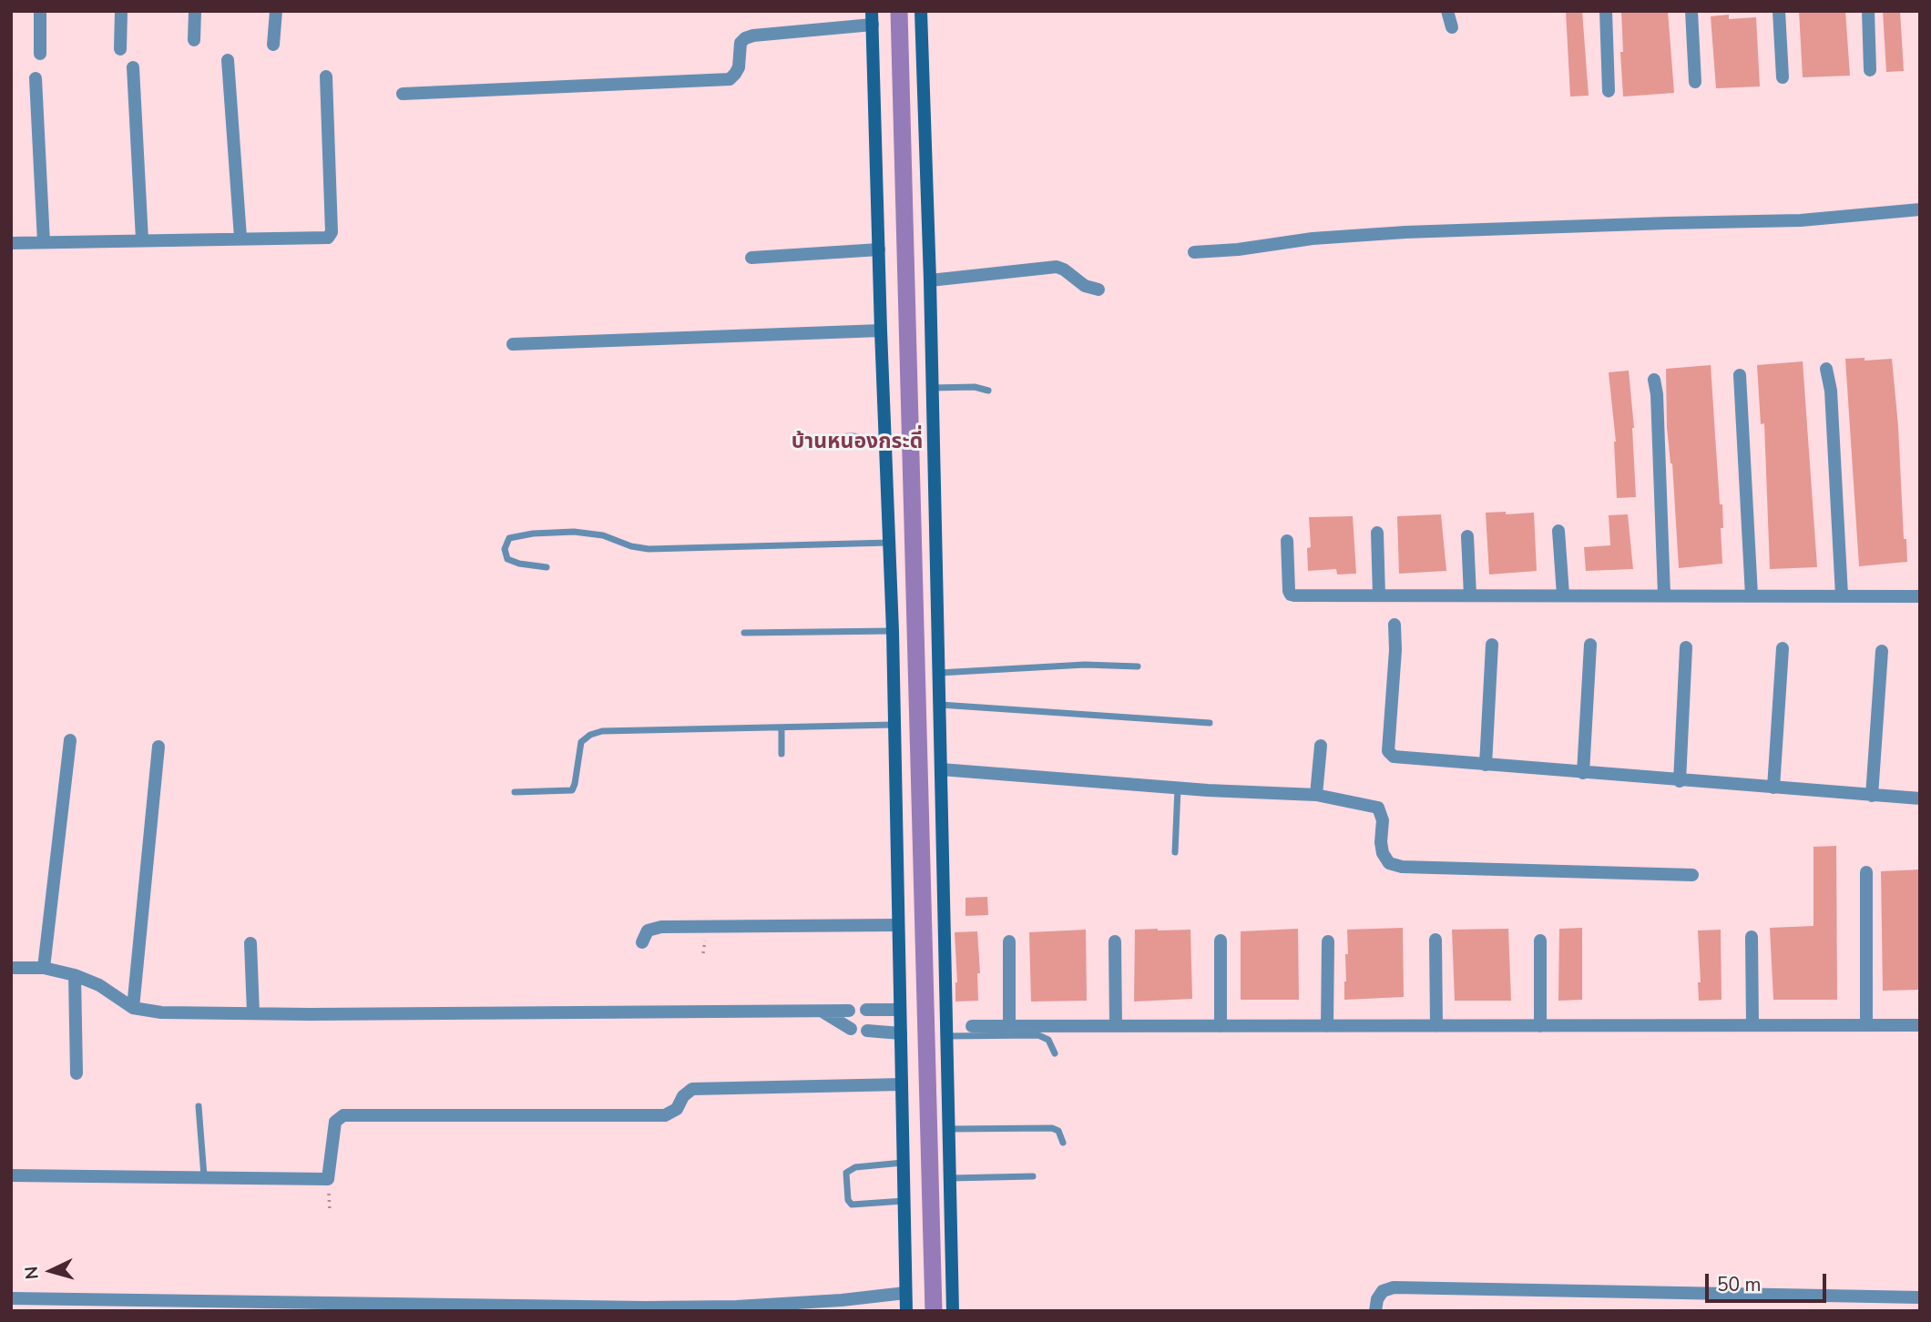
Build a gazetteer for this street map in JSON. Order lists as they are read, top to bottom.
{
  "districts": ["บ้านหนองกระดี่"],
  "scale_bar": "50 m",
  "north": "left"
}
